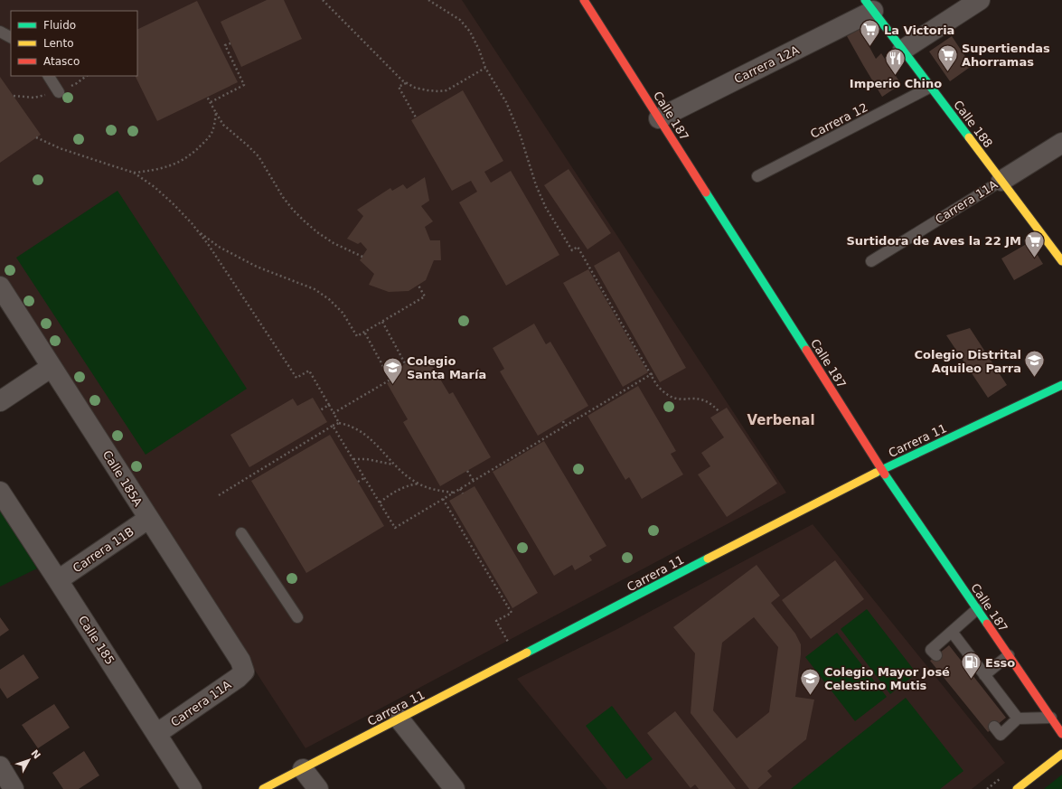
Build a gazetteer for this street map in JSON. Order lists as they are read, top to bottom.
{
  "streets": {
    "street": [
      "Carrera 12A",
      "Calle 187",
      "Calle 188",
      "Carrera 11A",
      "Carrera 11",
      "Calle 185A",
      "Carrera 11B",
      "Calle 185"
    ],
    "lane": ["Carrera 12"]
  },
  "crossings": [
    ["Carrera 12A", "Calle 187"],
    ["Carrera 12A", "Calle 188"],
    ["Calle 187", "Carrera 11"],
    ["Carrera 12", "Calle 188"],
    ["Calle 188", "Carrera 11A"],
    ["Carrera 11A", "Calle 185A"],
    ["Carrera 11A", "Calle 185"],
    ["Calle 185A", "Carrera 11B"],
    ["Carrera 11B", "Calle 185"]
  ],
  "districts": ["Verbenal"],
  "places": {
    "supermarket": ["La Victoria", "Supertiendas Ahorramas", "Surtidora de Aves la 22 JM"],
    "restaurant": ["Imperio Chino"],
    "school or university": ["Colegio Distrital Aquileo Parra", "Colegio Santa María", "Colegio Mayor José Celestino Mutis"],
    "fuel station": ["Esso"]
  },
  "legend": ["Fluido", "Lento", "Atasco"],
  "north": "top right"
}
